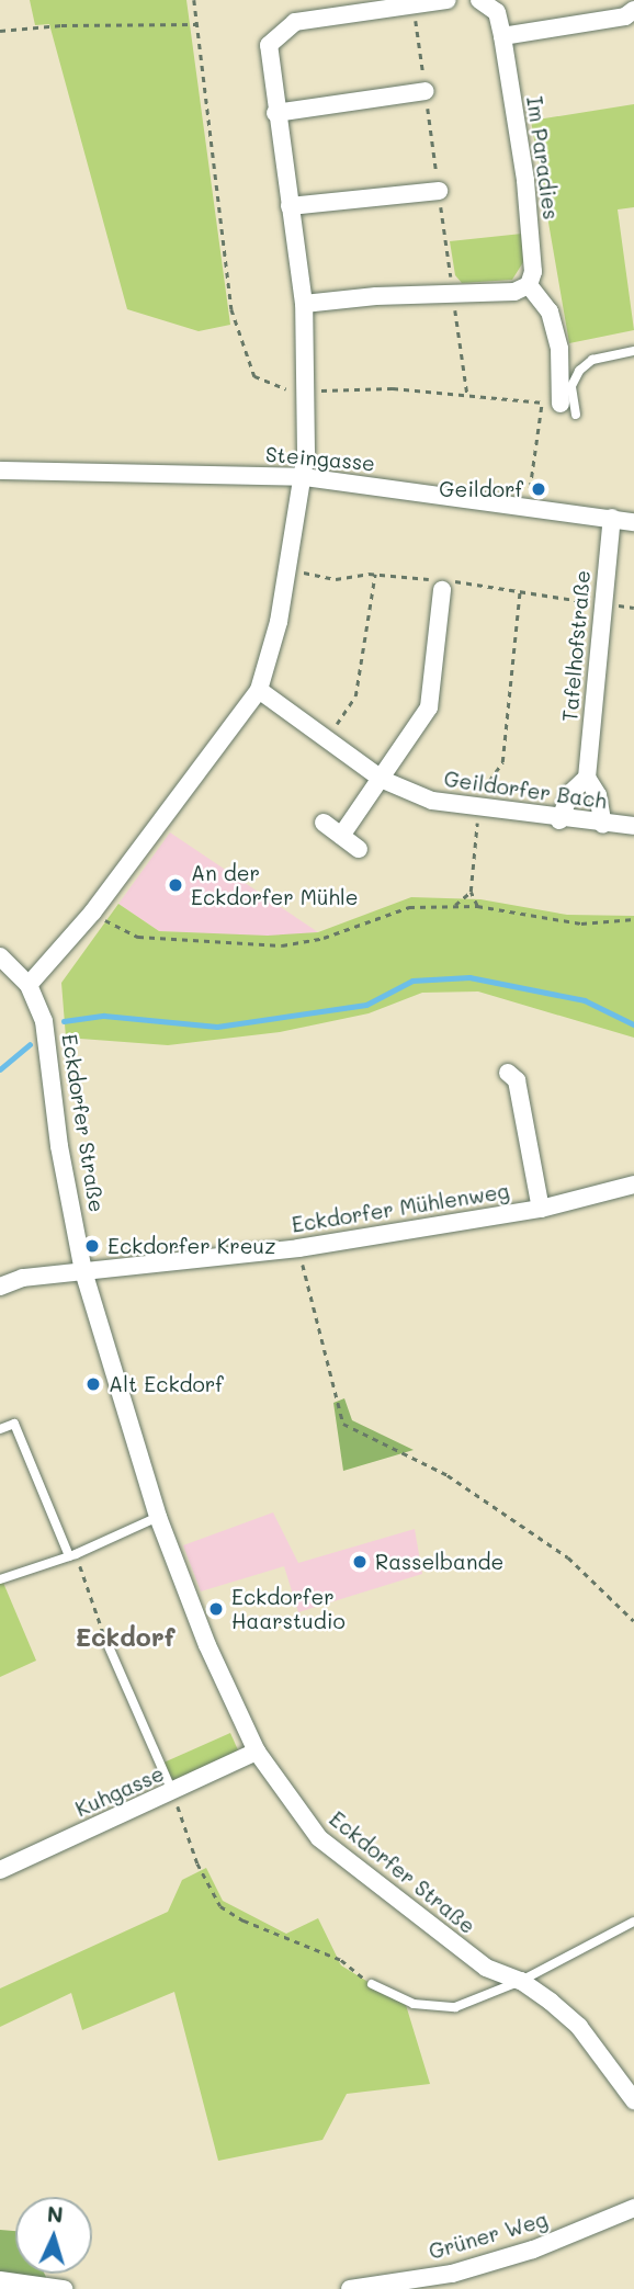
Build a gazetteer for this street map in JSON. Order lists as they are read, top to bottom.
{
  "streets": {
    "street": [
      "Im Paradies",
      "Steingasse",
      "Tafelhofstraße",
      "Geildorfer Bach",
      "Eckdorfer Straße",
      "Eckdorfer Mühlenweg",
      "Kuhgasse",
      "Grüner Weg"
    ]
  },
  "crossings": [
    ["Steingasse", "Tafelhofstraße"],
    ["Tafelhofstraße", "Geildorfer Bach"],
    ["Eckdorfer Straße", "Eckdorfer Mühlenweg"],
    ["Eckdorfer Straße", "Kuhgasse"]
  ],
  "districts": ["Eckdorf"],
  "places": [
    "Geildorf",
    "An der Eckdorfer Mühle",
    "Eckdorfer Kreuz",
    "Alt Eckdorf",
    "Rasselbande",
    "Eckdorfer Haarstudio"
  ],
  "north": "top"
}
